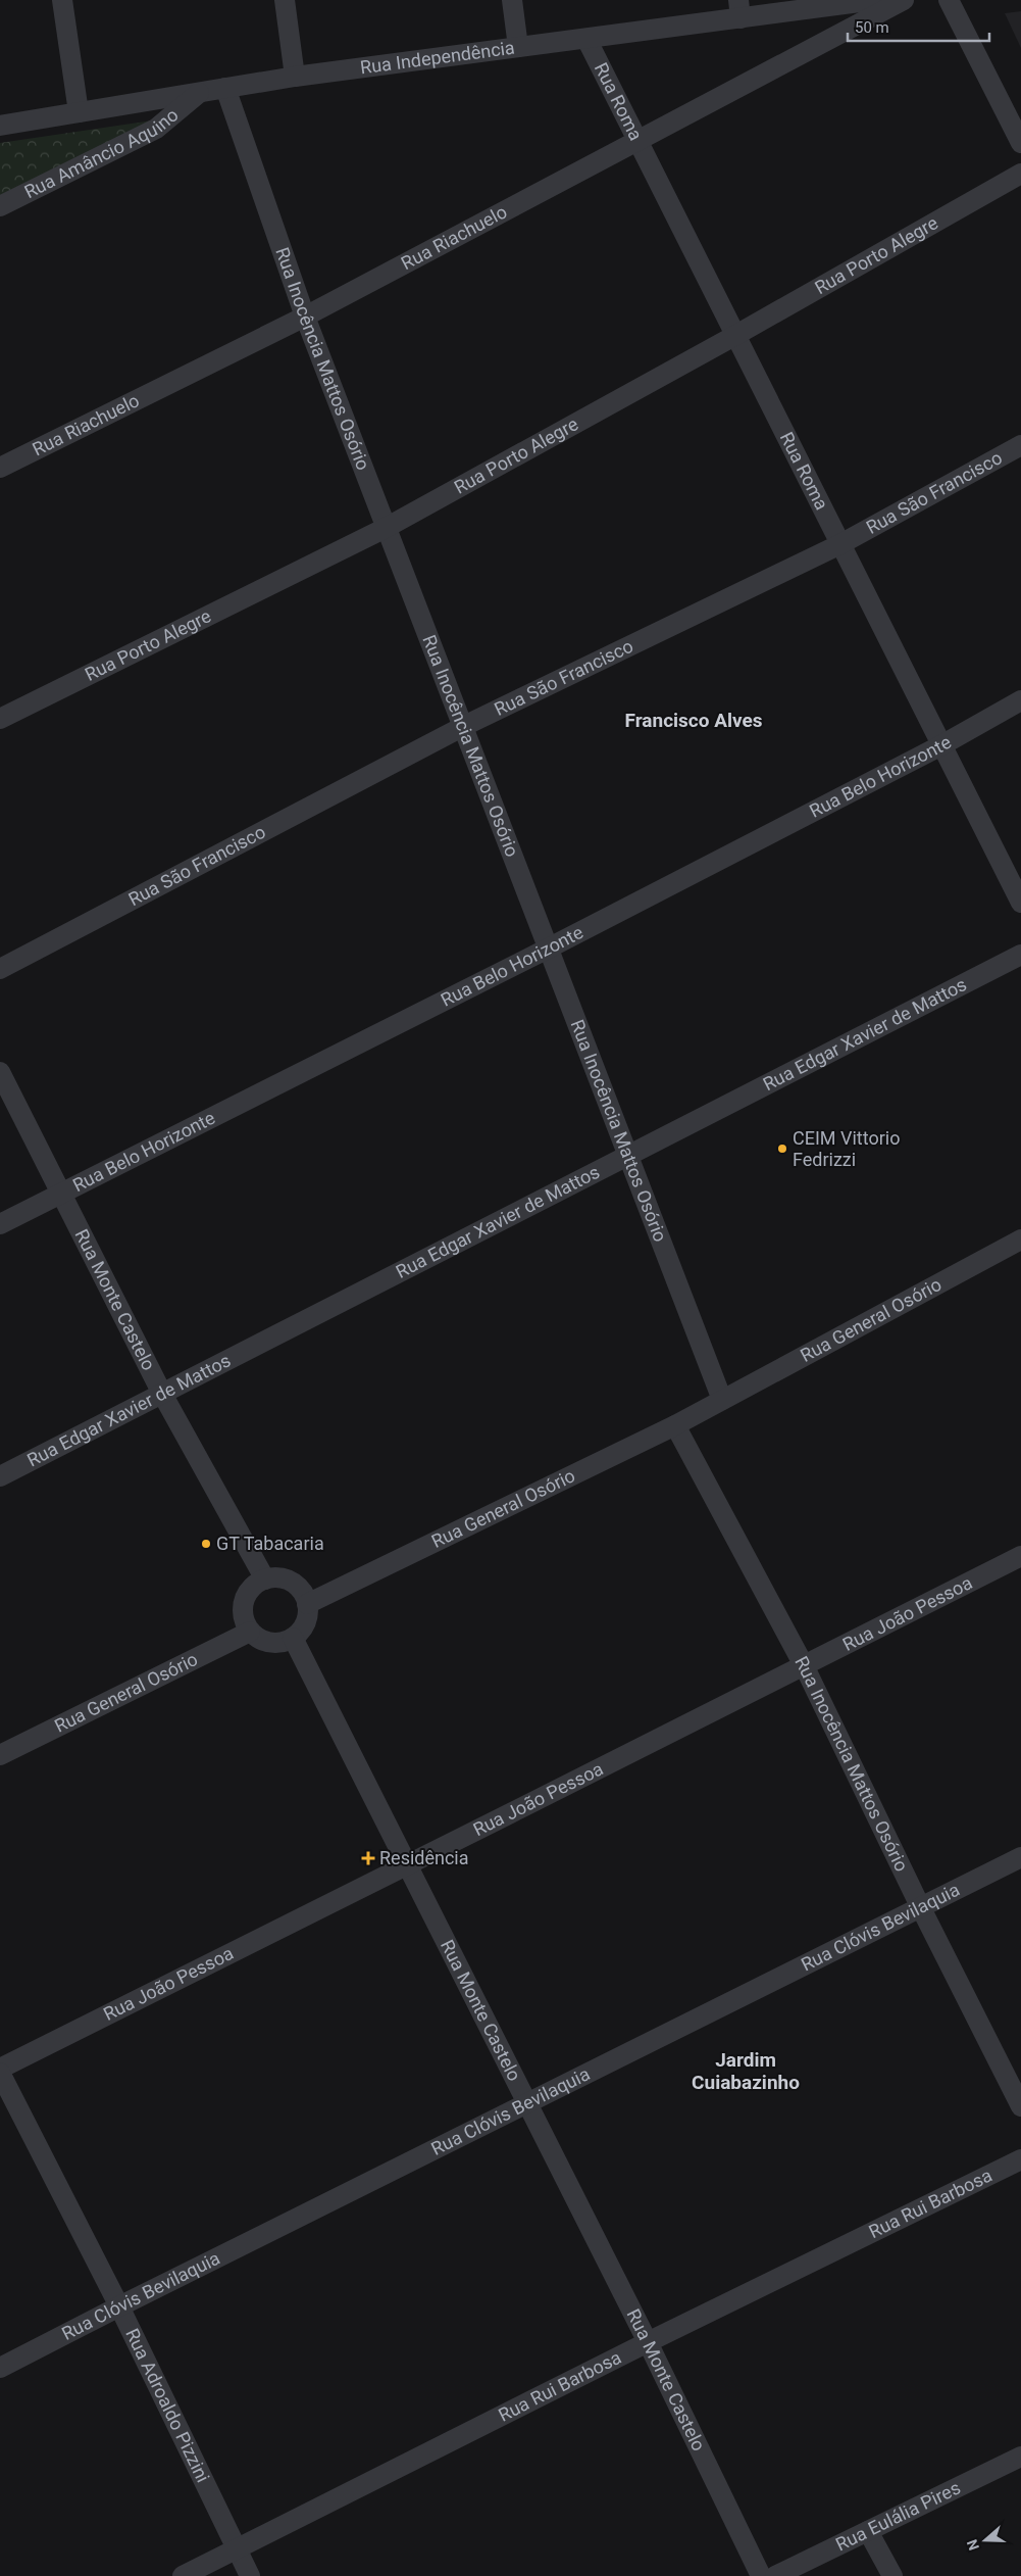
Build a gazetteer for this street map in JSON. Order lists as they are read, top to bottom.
{
  "streets": {
    "street": [
      "Rua Independência",
      "Rua Roma",
      "Rua Amâncio Aquino",
      "Rua Riachuelo",
      "Rua Porto Alegre",
      "Rua Inocência Mattos Osório",
      "Rua São Francisco",
      "Rua Belo Horizonte",
      "Rua Edgar Xavier de Mattos",
      "Rua Monte Castelo",
      "Rua General Osório",
      "Rua João Pessoa",
      "Rua Clóvis Bevilaquia",
      "Rua Rui Barbosa",
      "Rua Adroaldo Pizzini",
      "Rua Eulália Pires"
    ]
  },
  "crossings": [
    ["Rua Independência", "Rua Roma"],
    ["Rua Independência", "Rua Amâncio Aquino"],
    ["Rua Independência", "Rua Inocência Mattos Osório"],
    ["Rua Roma", "Rua Riachuelo"],
    ["Rua Roma", "Rua Porto Alegre"],
    ["Rua Roma", "Rua São Francisco"],
    ["Rua Roma", "Rua Belo Horizonte"],
    ["Rua Riachuelo", "Rua Inocência Mattos Osório"],
    ["Rua Porto Alegre", "Rua Inocência Mattos Osório"],
    ["Rua Inocência Mattos Osório", "Rua São Francisco"],
    ["Rua Inocência Mattos Osório", "Rua Belo Horizonte"],
    ["Rua Inocência Mattos Osório", "Rua Edgar Xavier de Mattos"],
    ["Rua Inocência Mattos Osório", "Rua General Osório"],
    ["Rua Inocência Mattos Osório", "Rua João Pessoa"],
    ["Rua Inocência Mattos Osório", "Rua Clóvis Bevilaquia"],
    ["Rua Belo Horizonte", "Rua Monte Castelo"],
    ["Rua Edgar Xavier de Mattos", "Rua Monte Castelo"],
    ["Rua Monte Castelo", "Rua General Osório"],
    ["Rua Monte Castelo", "Rua João Pessoa"],
    ["Rua Monte Castelo", "Rua Clóvis Bevilaquia"],
    ["Rua Monte Castelo", "Rua Rui Barbosa"],
    ["Rua João Pessoa", "Rua Adroaldo Pizzini"],
    ["Rua Clóvis Bevilaquia", "Rua Adroaldo Pizzini"],
    ["Rua Rui Barbosa", "Rua Adroaldo Pizzini"]
  ],
  "districts": ["Francisco Alves", "Jardim Cuiabazinho"],
  "places": {
    "other": ["CEIM Vittorio Fedrizzi", "GT Tabacaria"],
    "health": ["Residência"]
  },
  "scale_bar": "50 m",
  "north": "left"
}
